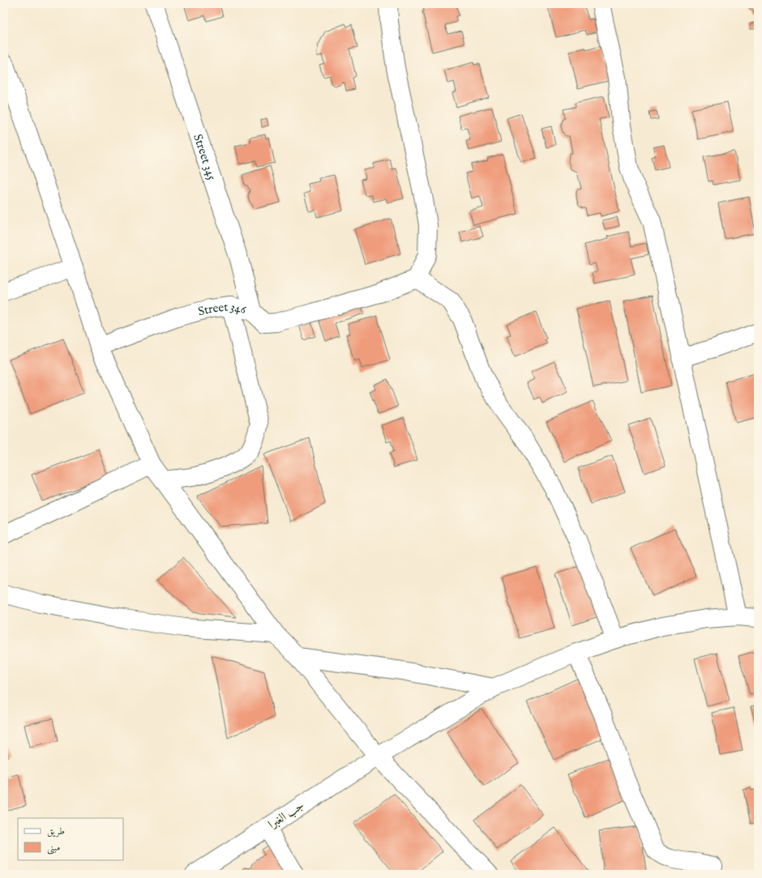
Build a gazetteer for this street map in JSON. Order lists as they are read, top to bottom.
{
  "streets": {
    "street": ["Street 345", "Street 346", "جب الغبرا"]
  },
  "crossings": [
    ["Street 345", "Street 346"]
  ],
  "legend": ["طريق", "مبنى"]
}
